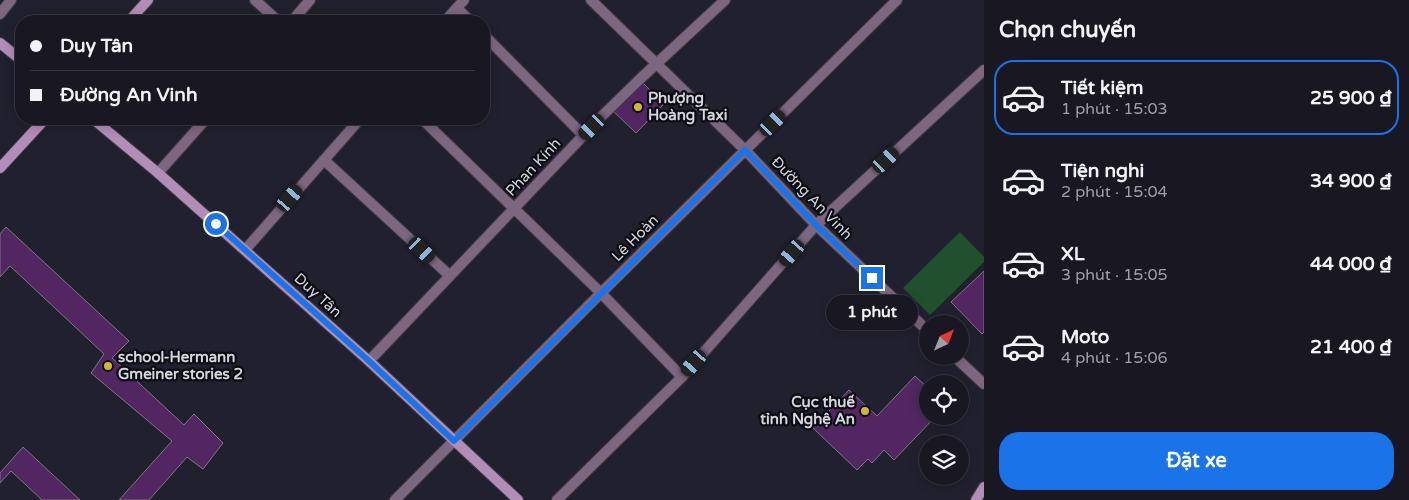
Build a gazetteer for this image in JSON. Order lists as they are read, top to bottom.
{
  "streets": {
    "street": [
      "Phan Kính",
      "Đường An Vinh",
      "Lê Hoàn",
      "Duy Tân"
    ]
  },
  "crossings": [
    ["Phan Kính", "Đường An Vinh"],
    ["Phan Kính", "Duy Tân"],
    ["Đường An Vinh", "Lê Hoàn"],
    ["Lê Hoàn", "Duy Tân"]
  ],
  "places": ["Phượng Hoàng Taxi", "school-Hermann Gmeiner stories 2", "Cục thuế tỉnh Nghệ An"],
  "north": "top right",
  "page": {
    "heading": "Chọn chuyến",
    "banner": ["Duy Tân", "Đường An Vinh"],
    "list": [
      {
        "name": "Tiết kiệm",
        "note": "1 phút · 15:03",
        "value": "25 900 ₫"
      },
      {
        "name": "Tiện nghi",
        "note": "2 phút · 15:04",
        "value": "34 900 ₫"
      },
      {
        "name": "XL",
        "note": "3 phút · 15:05",
        "value": "44 000 ₫"
      },
      {
        "name": "Moto",
        "note": "4 phút · 15:06",
        "value": "21 400 ₫"
      }
    ],
    "bubble": "1 phút",
    "buttons": "Đặt xe"
  }
}
